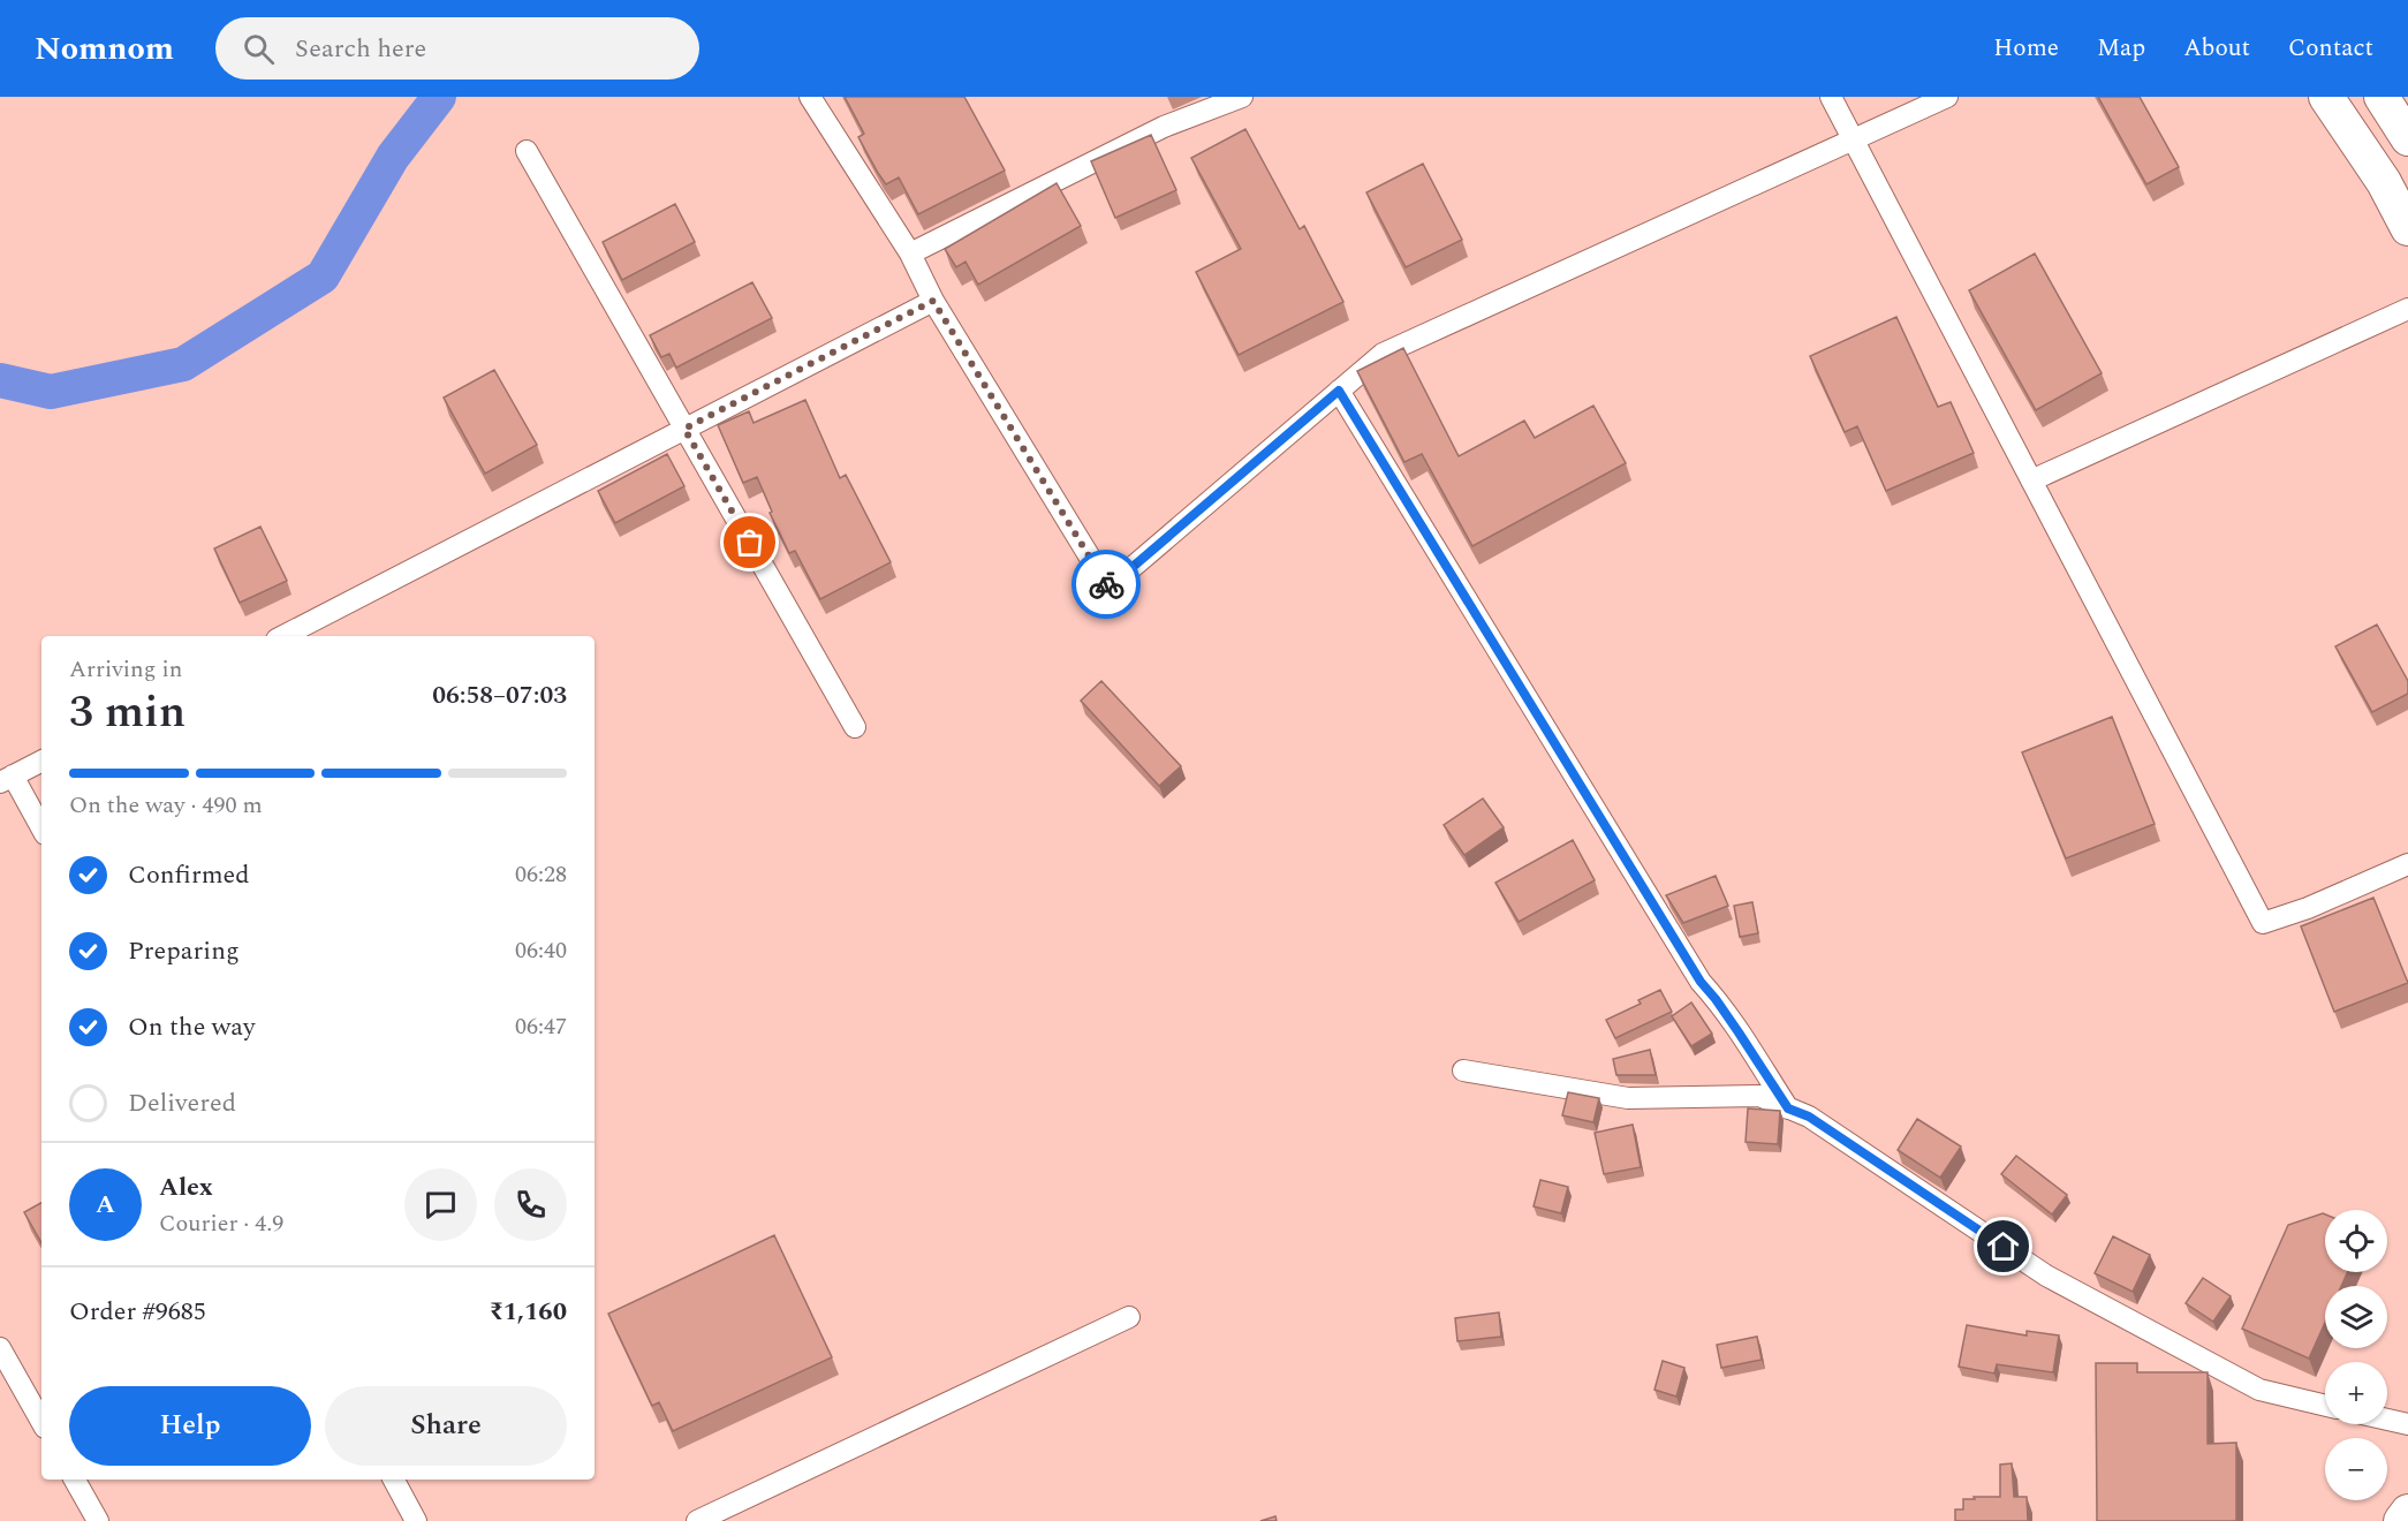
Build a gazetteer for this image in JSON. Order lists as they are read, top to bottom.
{
  "page": {
    "header": "Nomnom",
    "search": "Search here",
    "nav": [
      "Home",
      "Map",
      "About",
      "Contact"
    ],
    "heading": ["3 min", "Arriving in", "06:58–07:03"],
    "panel": [
      "Alex",
      "Courier · 4.9",
      "Order #9685",
      "₹1,160"
    ],
    "bar": "On the way · 490 m",
    "list": [
      ["Confirmed", "06:28"],
      ["Preparing", "06:40"],
      ["On the way", "06:47"],
      "Delivered"
    ],
    "round": "A",
    "map_buttons": ["+", "−"],
    "buttons": ["Help", "Share"]
  }
}
